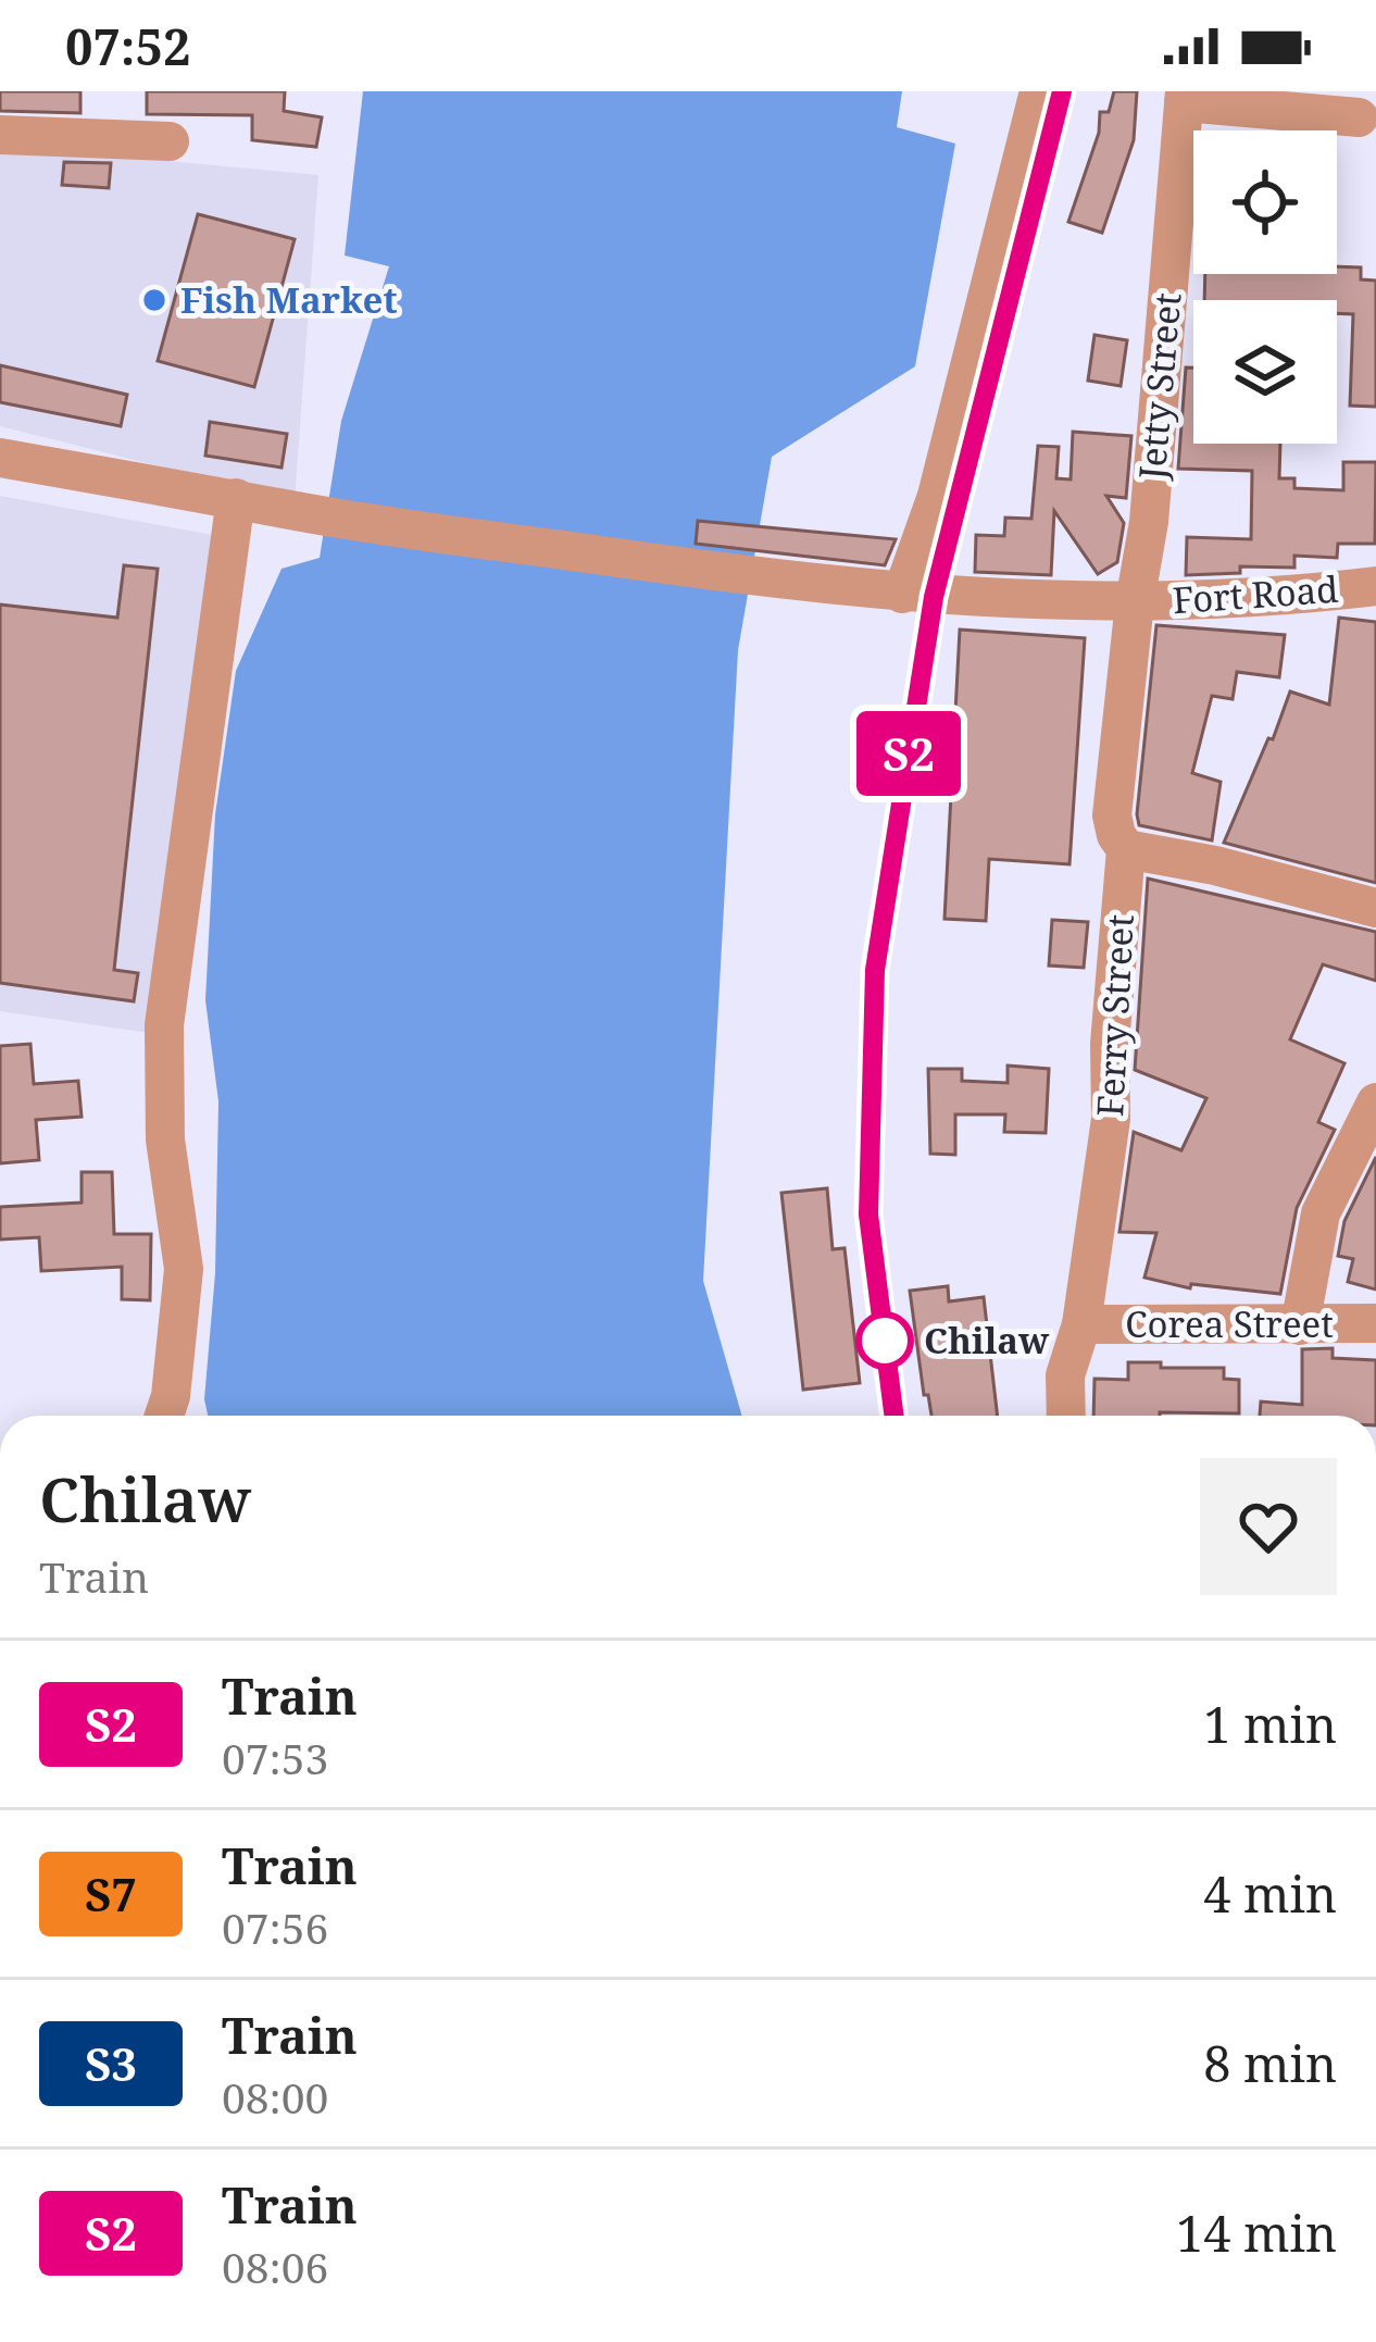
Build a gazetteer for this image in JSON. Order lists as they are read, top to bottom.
{
  "streets": {
    "street": [
      "Jetty Street",
      "Fort Road",
      "Ferry Street",
      "Corea Street"
    ]
  },
  "crossings": [
    ["Jetty Street", "Fort Road"],
    ["Jetty Street", "Ferry Street"],
    ["Fort Road", "Ferry Street"],
    ["Ferry Street", "Corea Street"]
  ],
  "places": ["Fish Market", "Chilaw"],
  "page": {
    "status": "07:52",
    "on_map": "S2",
    "heading": ["Chilaw", "Train"],
    "list": [
      {
        "mark": "S2",
        "name": "Train",
        "note": "07:53",
        "value": "1 min"
      },
      {
        "mark": "S7",
        "name": "Train",
        "note": "07:56",
        "value": "4 min"
      },
      {
        "mark": "S3",
        "name": "Train",
        "note": "08:00",
        "value": "8 min"
      },
      {
        "mark": "S2",
        "name": "Train",
        "note": "08:06",
        "value": "14 min"
      }
    ]
  }
}
